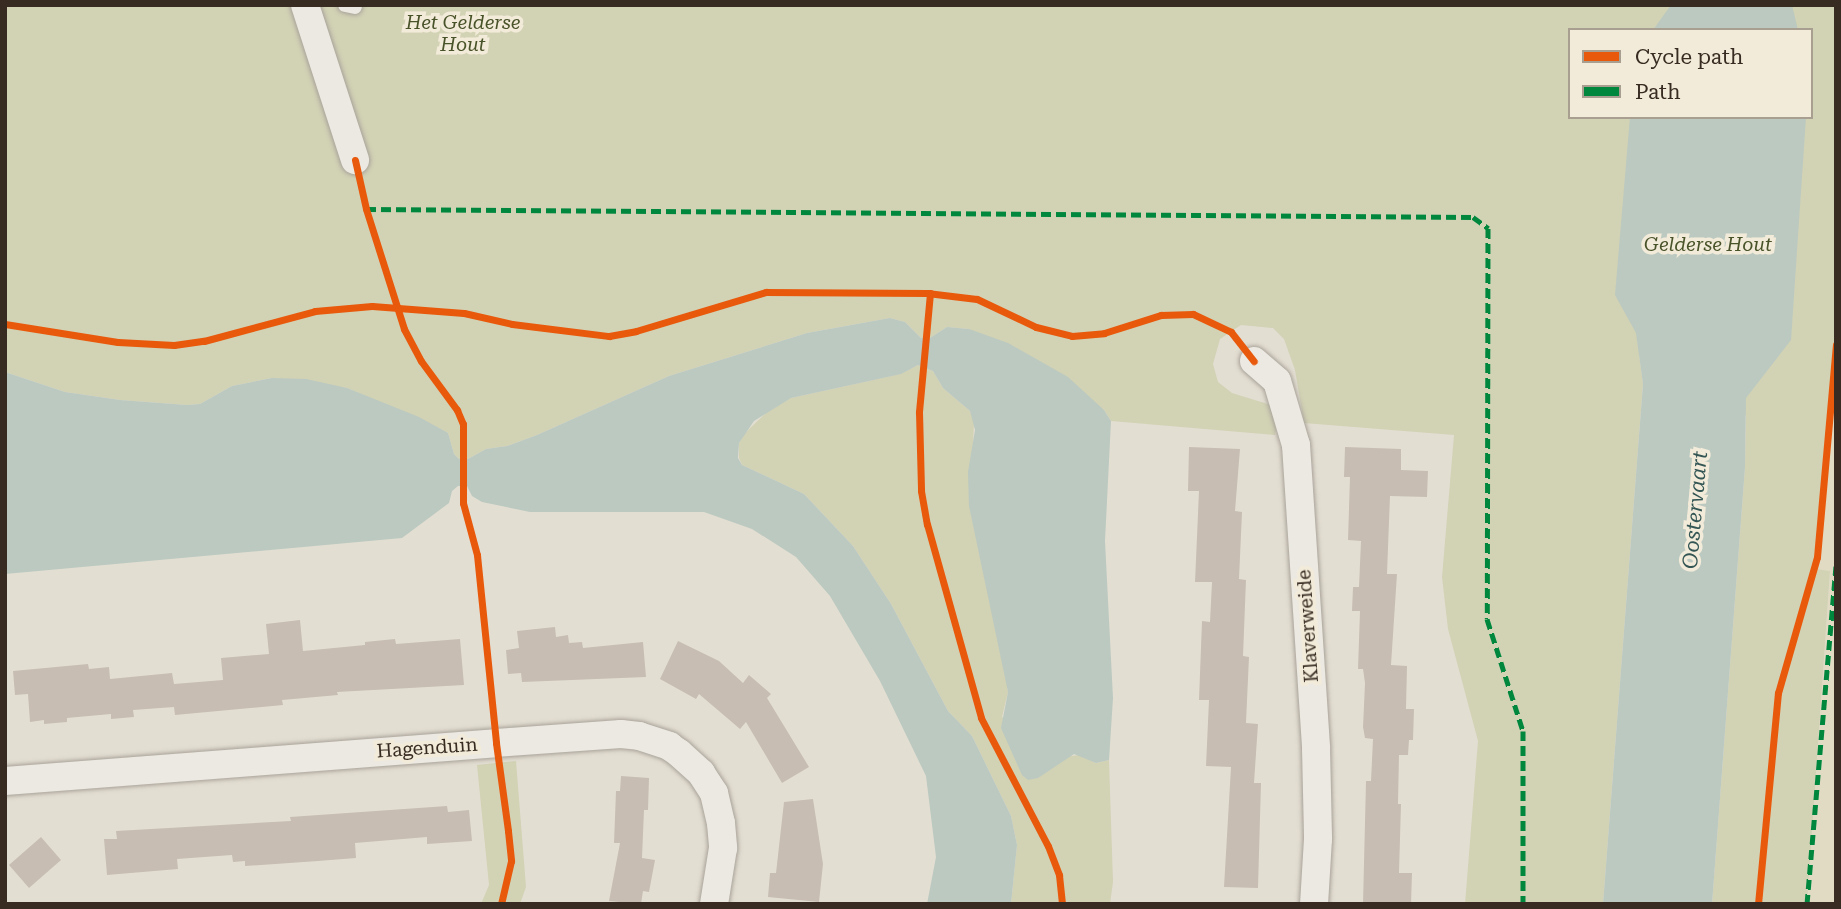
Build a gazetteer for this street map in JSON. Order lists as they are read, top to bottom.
{
  "streets": {
    "street": ["Klaverweide", "Hagenduin"]
  },
  "water": ["Oostervaart"],
  "parks": ["Het Gelderse Hout", "Gelderse Hout"],
  "legend": ["Cycle path", "Path"]
}
